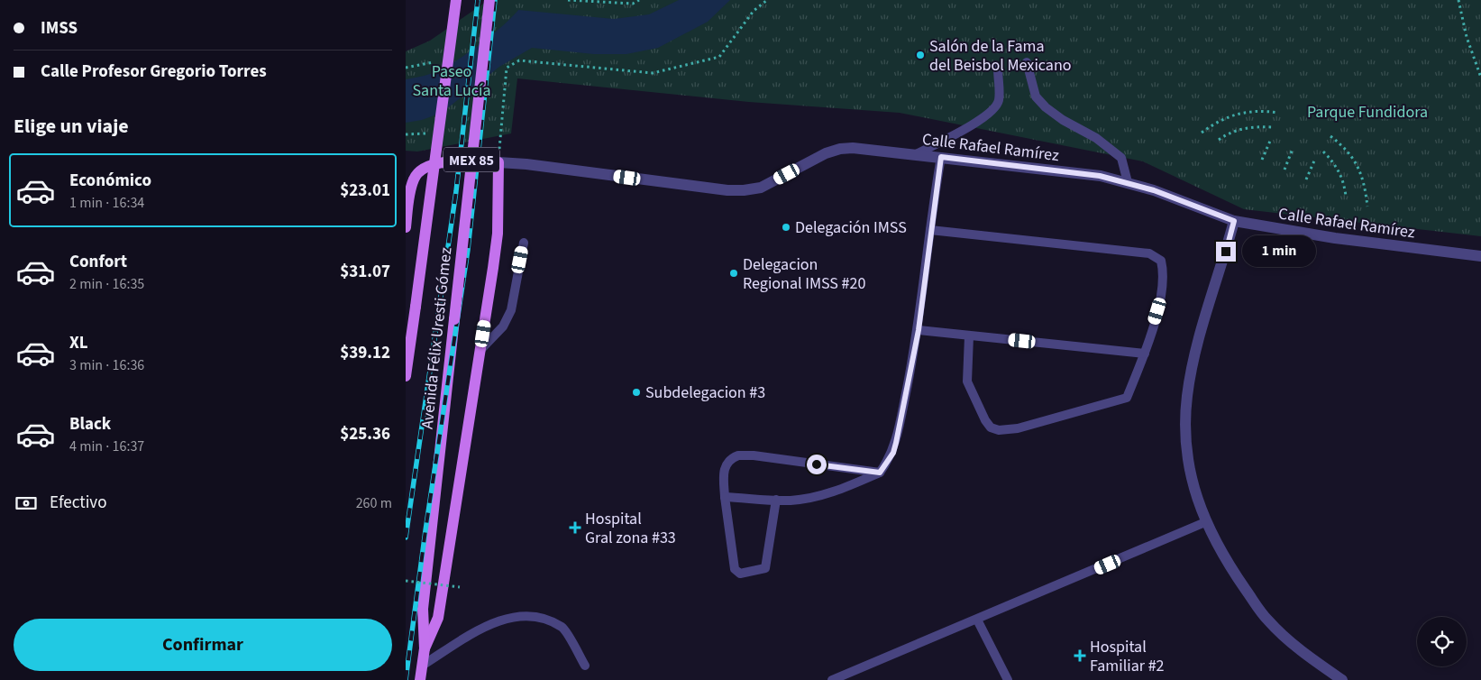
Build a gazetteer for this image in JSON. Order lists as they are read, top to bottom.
{
  "streets": {
    "main road": ["MEX 85", "Avenida Félix Uresti Gómez"],
    "street": ["Calle Rafael Ramírez"]
  },
  "parks": ["Paseo Santa Lucía", "Parque Fundidora"],
  "places": {
    "other": [
      "Salón de la Fama del Beisbol Mexicano",
      "Delegación IMSS",
      "Delegacion Regional IMSS #20",
      "Subdelegacion #3"
    ],
    "health": ["Hospital Gral zona #33", "Hospital Familiar #2"]
  },
  "page": {
    "banner": ["IMSS", "Calle Profesor Gregorio Torres"],
    "heading": "Elige un viaje",
    "list": [
      {
        "name": "Económico",
        "note": "1 min · 16:34",
        "value": "$23.01"
      },
      {
        "name": "Confort",
        "note": "2 min · 16:35",
        "value": "$31.07"
      },
      {
        "name": "XL",
        "note": "3 min · 16:36",
        "value": "$39.12"
      },
      {
        "name": "Black",
        "note": "4 min · 16:37",
        "value": "$25.36"
      }
    ],
    "bubble": "1 min",
    "pay": ["Efectivo", "260 m"],
    "buttons": "Confirmar"
  }
}
